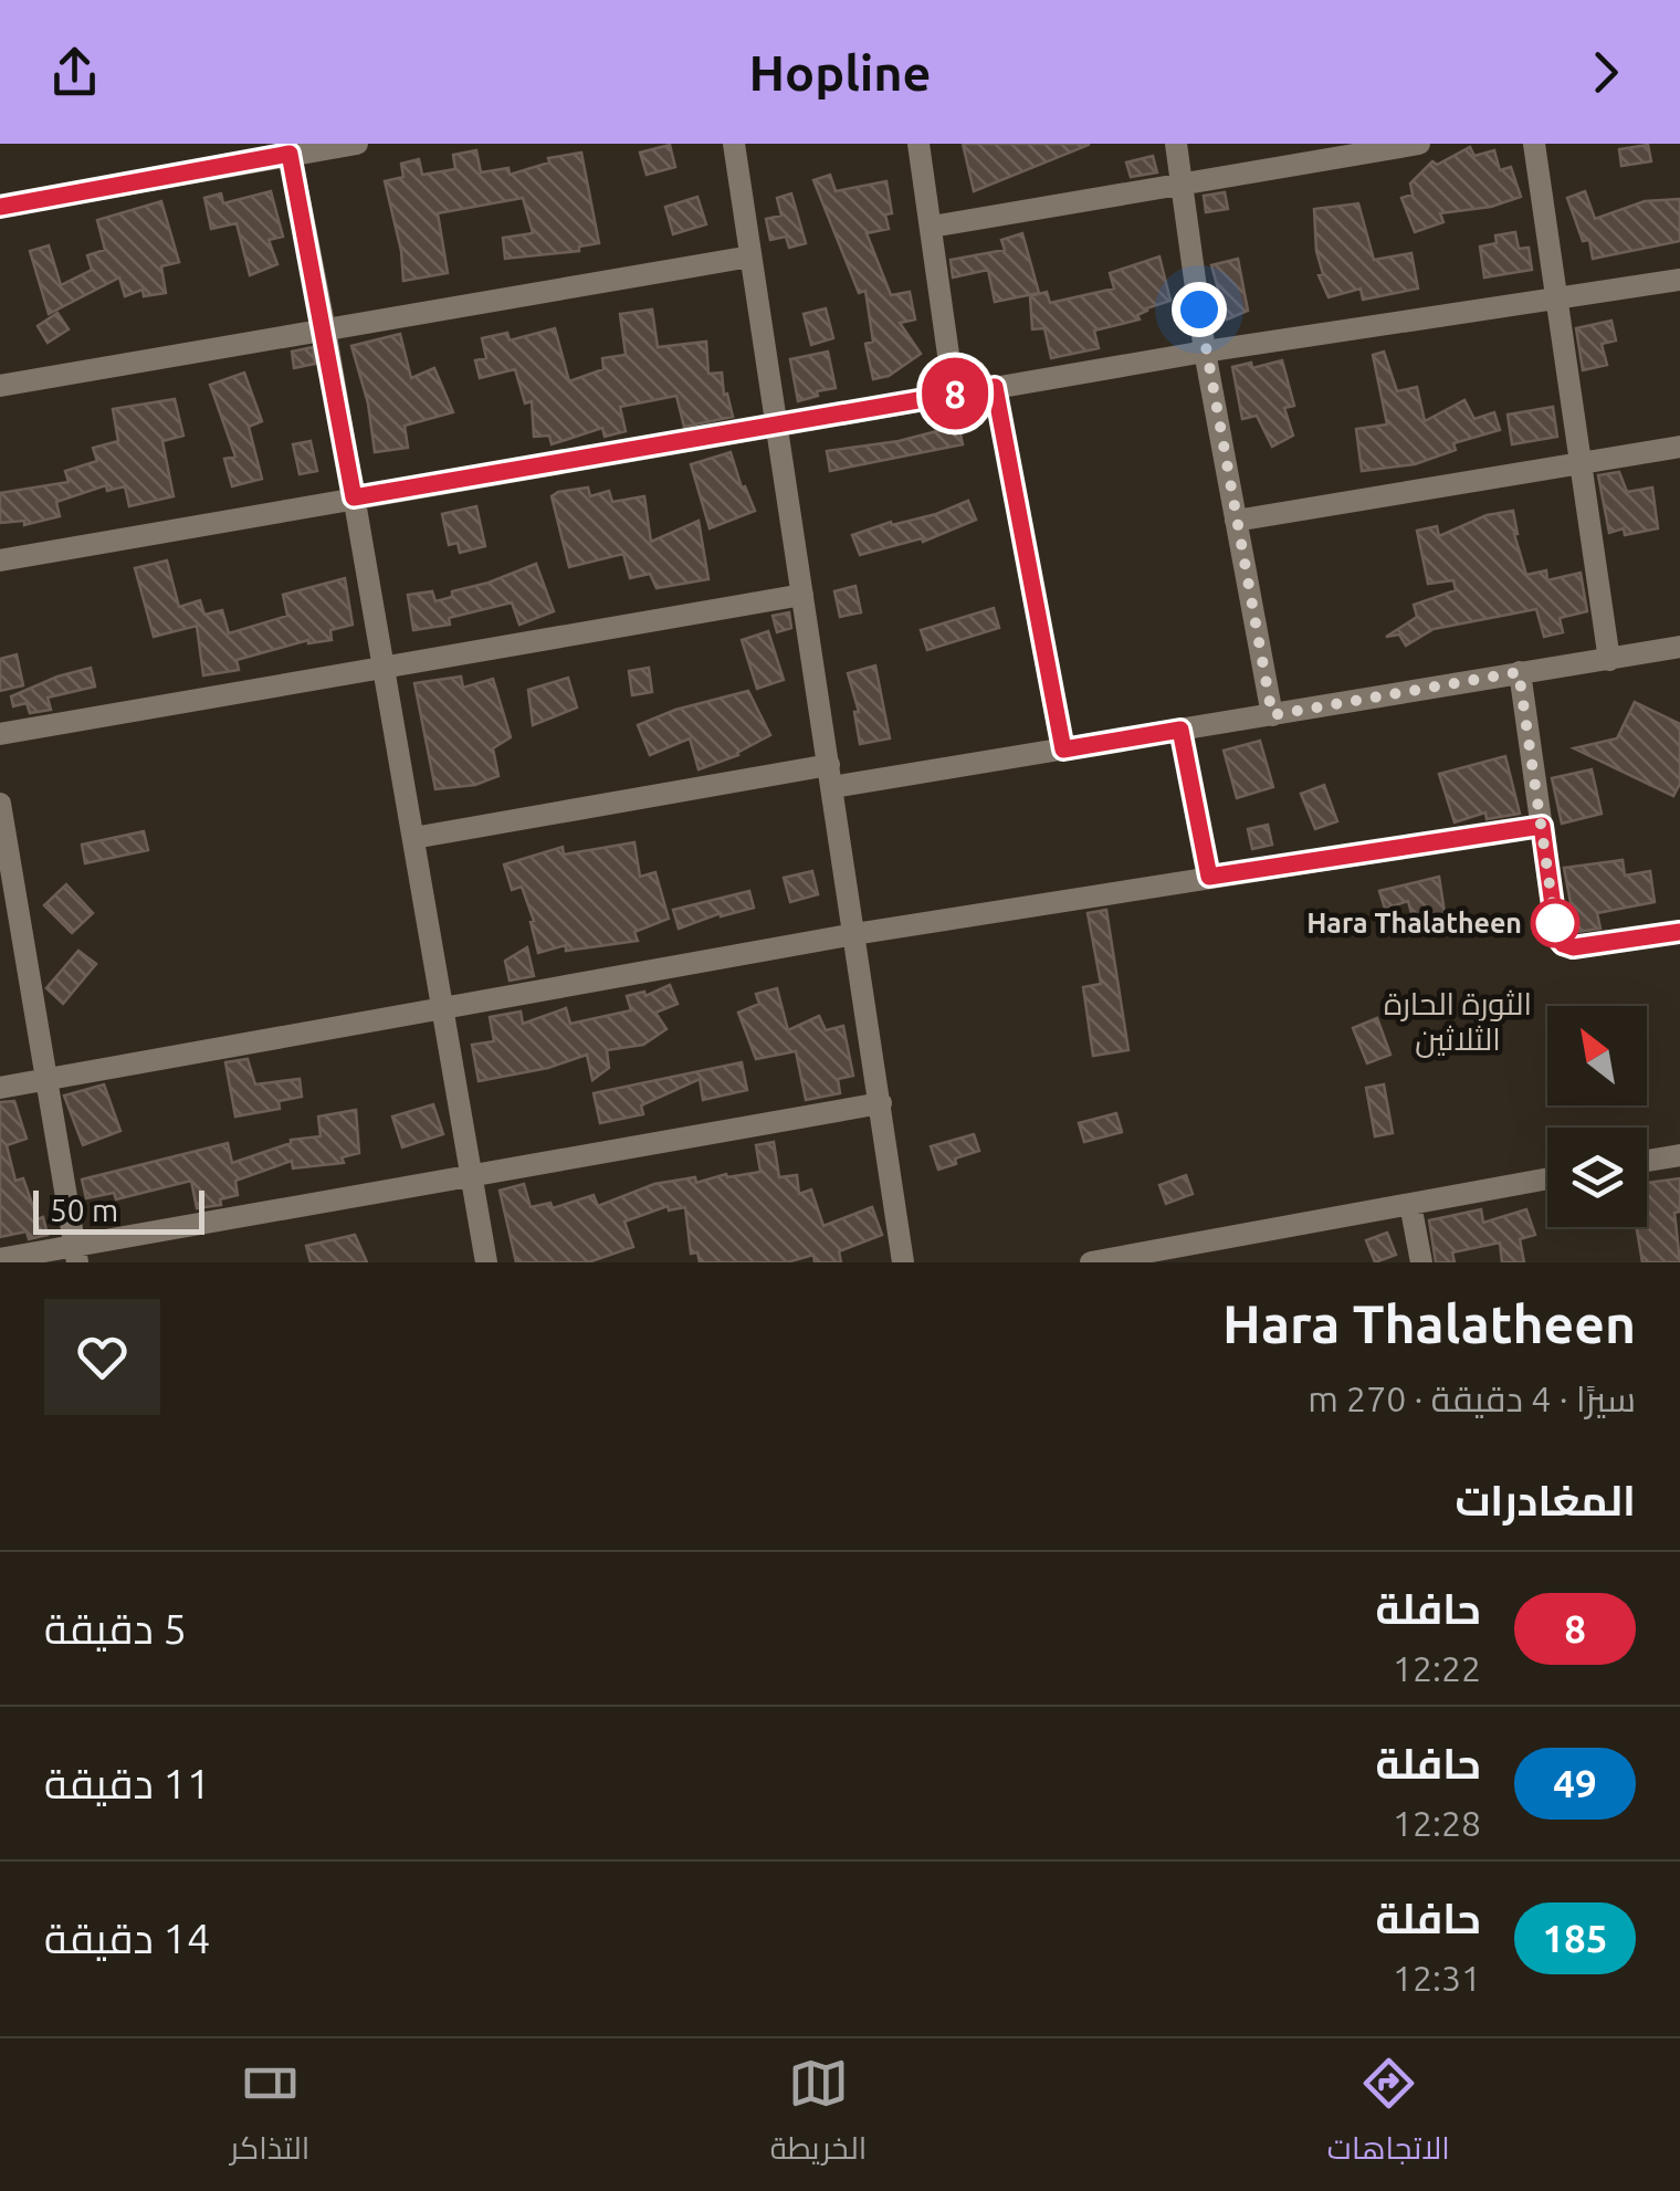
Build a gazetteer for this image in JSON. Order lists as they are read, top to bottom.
{
  "districts": ["الثورة الحارة الثلاثين"],
  "places": ["Hara Thalatheen"],
  "lines": ["bus line 8"],
  "scale_bar": "50 m",
  "north": "top left",
  "page": {
    "header": "Hopline",
    "on_map": "8",
    "scale": "50 m",
    "heading": [
      ["Hara Thalatheen", "سيرًا · 4 دقيقة · 270 m"],
      "المغادرات"
    ],
    "list": [
      {
        "mark": "8",
        "name": "حافلة",
        "note": "12:22",
        "value": "5 دقيقة"
      },
      {
        "mark": "49",
        "name": "حافلة",
        "note": "12:28",
        "value": "11 دقيقة"
      },
      {
        "mark": "185",
        "name": "حافلة",
        "note": "12:31",
        "value": "14 دقيقة"
      }
    ],
    "tabs": ["الاتجاهات", "الخريطة", "التذاكر"]
  }
}
